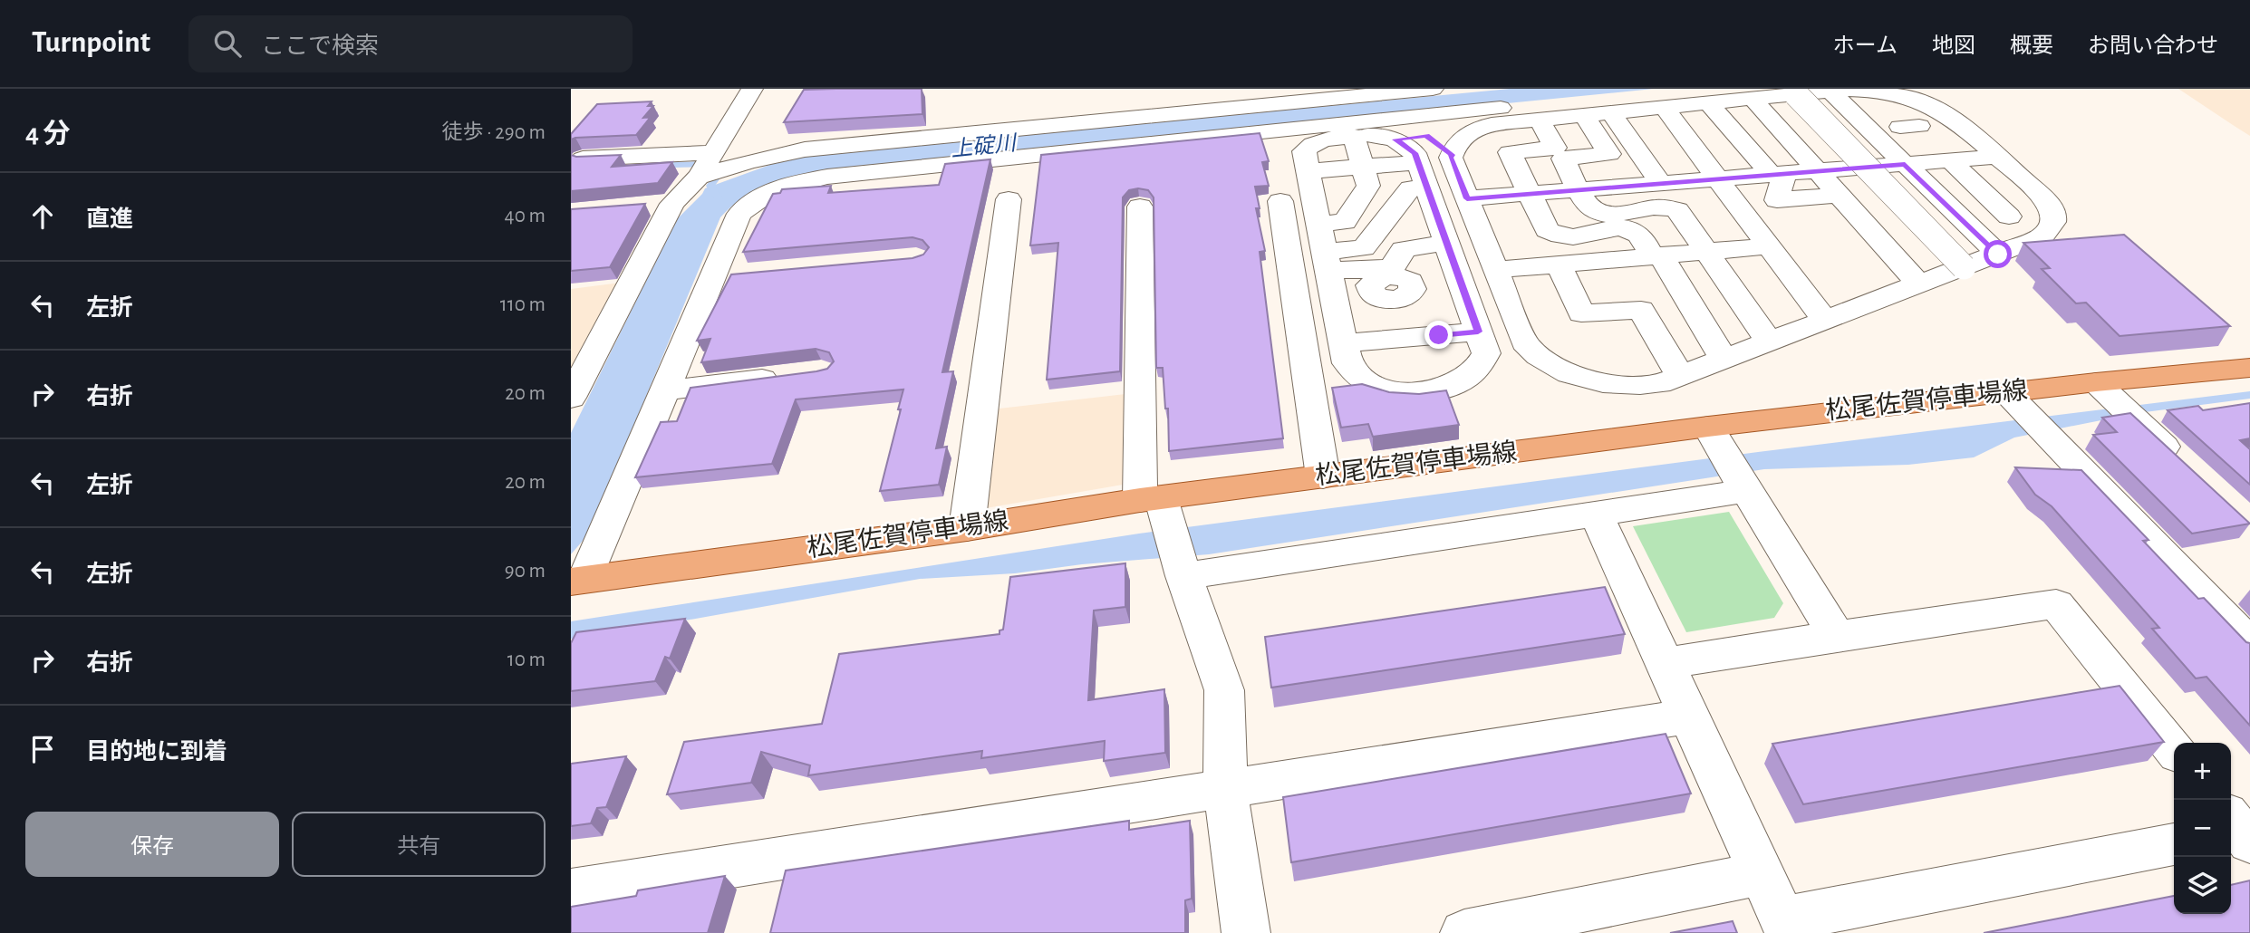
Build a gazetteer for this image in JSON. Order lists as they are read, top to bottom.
{
  "streets": {
    "main road": ["松尾佐賀停車場線"]
  },
  "water": ["上碇川"],
  "page": {
    "header": "Turnpoint",
    "search": "ここで検索",
    "nav": [
      "ホーム",
      "地図",
      "概要",
      "お問い合わせ"
    ],
    "heading": ["4 分", "徒歩 · 290 m"],
    "list": [
      ["直進", "40 m"],
      ["左折", "110 m"],
      ["右折", "20 m"],
      ["左折", "20 m"],
      ["左折", "90 m"],
      ["右折", "10 m"],
      "目的地に到着"
    ],
    "map_buttons": ["+", "−"],
    "buttons": ["保存", "共有"]
  }
}
